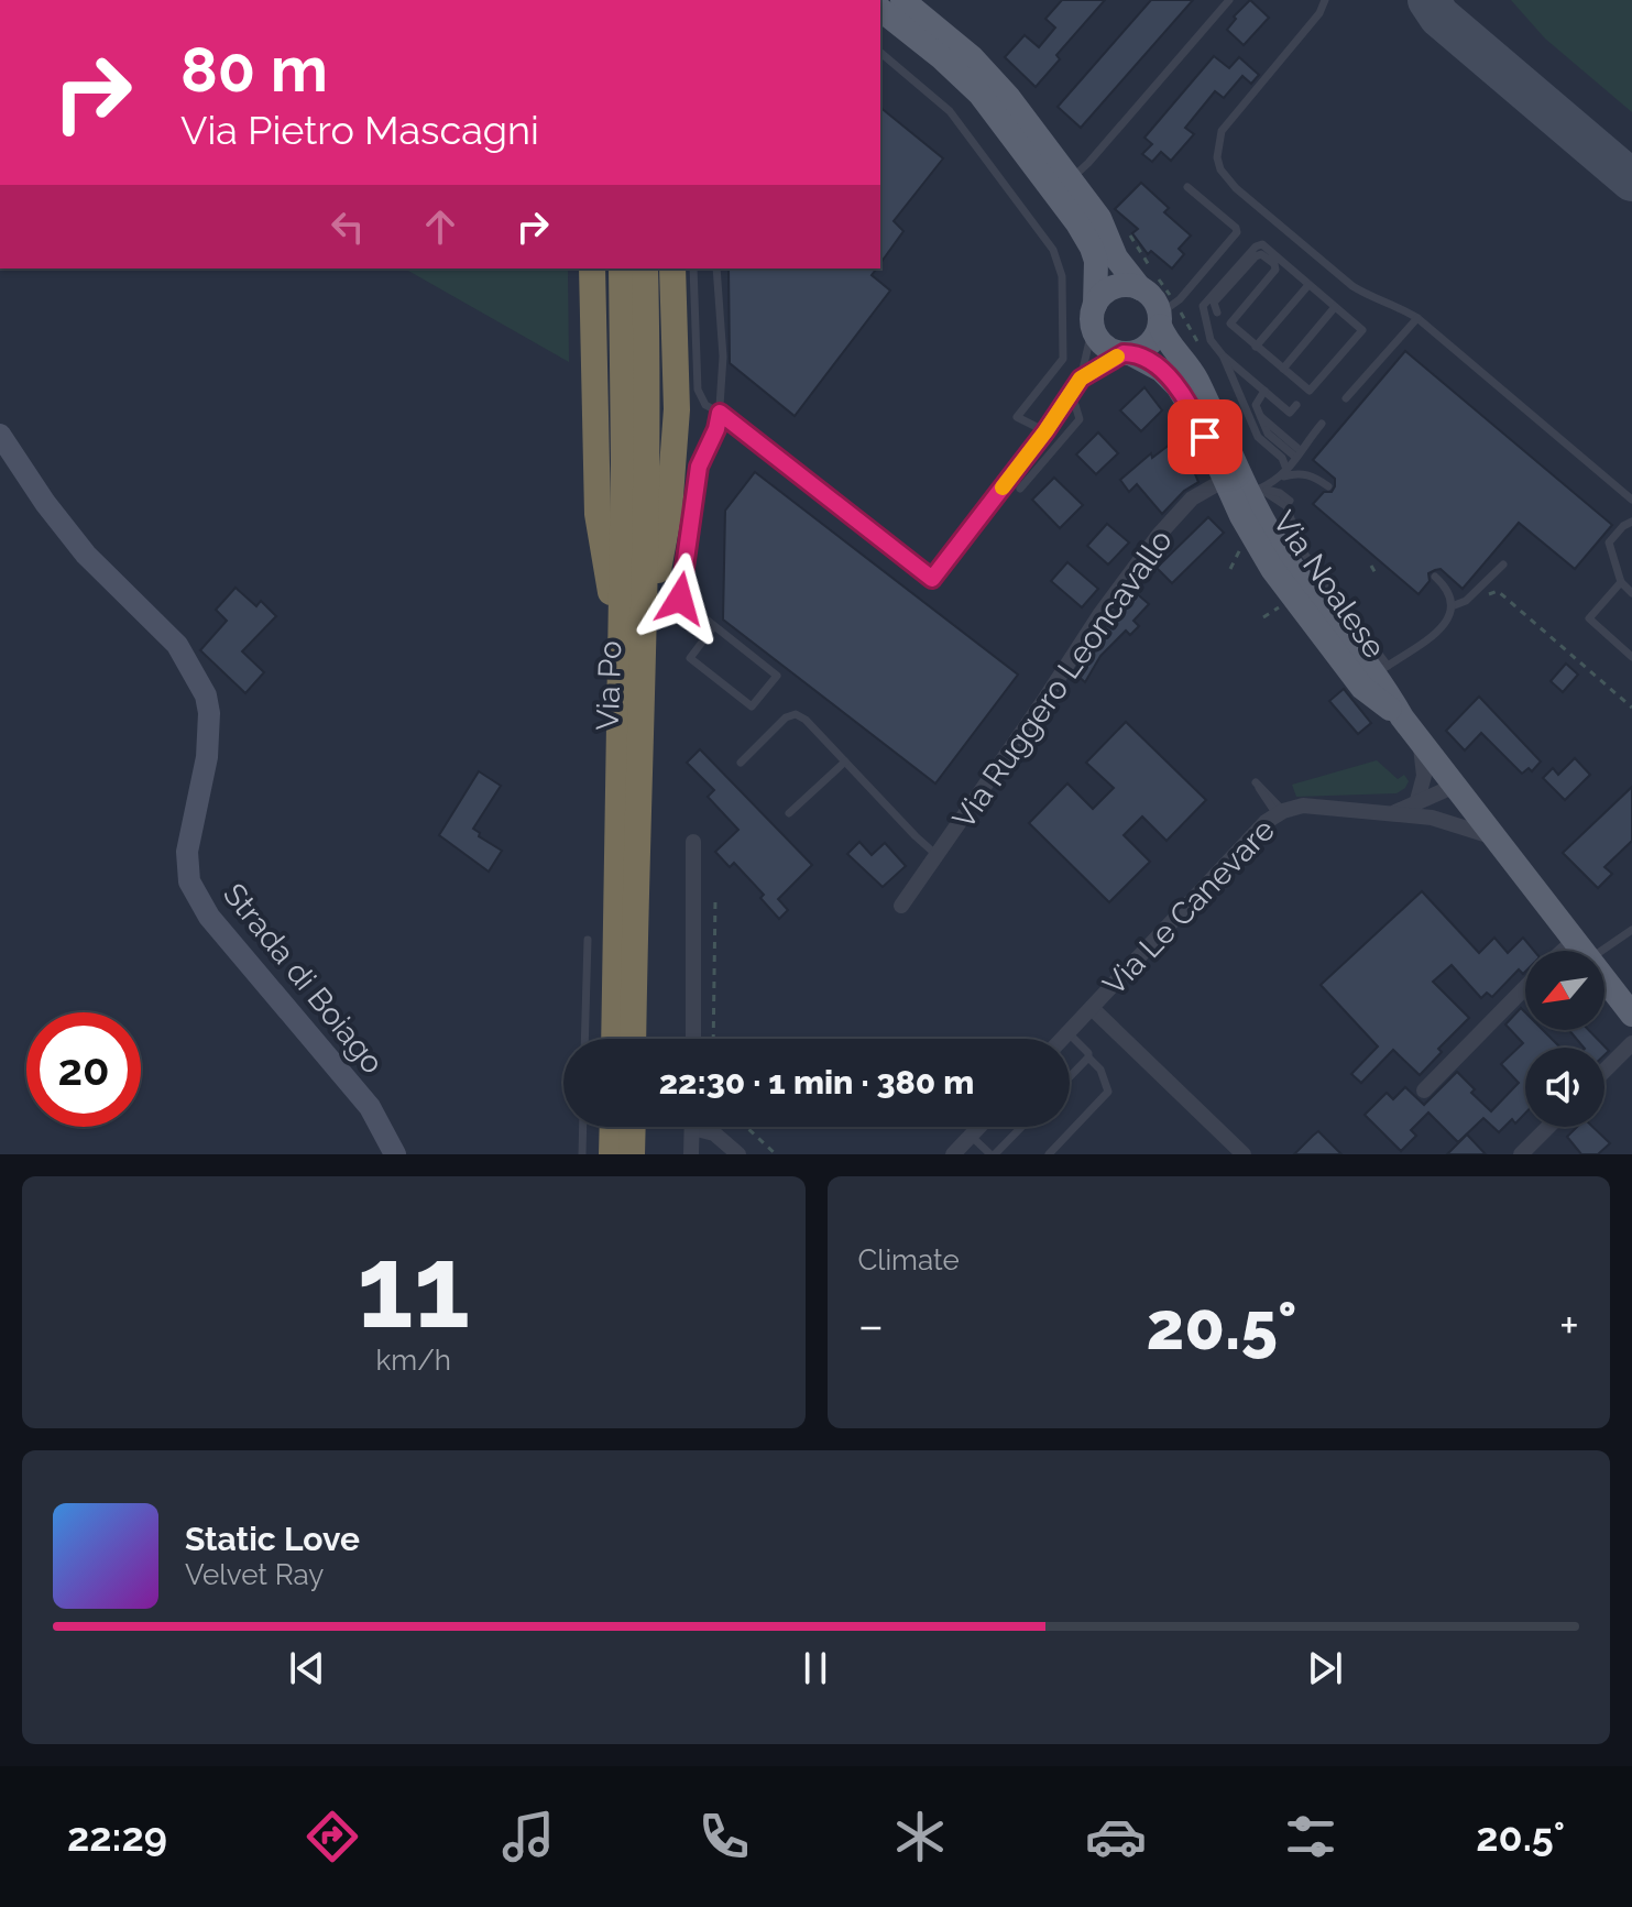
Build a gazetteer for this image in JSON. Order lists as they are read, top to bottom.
{
  "streets": {
    "highway": ["Via Po"],
    "main road": ["Via Noalese"],
    "street": ["Via Ruggero Leoncavallo", "Via Le Canevare", "Strada di Boiago"]
  },
  "crossings": [
    ["Via Noalese", "Via Ruggero Leoncavallo"],
    ["Via Noalese", "Via Le Canevare"]
  ],
  "north": "bottom left",
  "page": {
    "turn": ["80 m", "Via Pietro Mascagni"],
    "limit": "20",
    "trip": "22:30 · 1 min · 380 m",
    "tile": [
      ["11", "km/h"],
      "Climate"
    ],
    "heat": ["−", "20.5°", "+"],
    "song": ["Static Love", "Velvet Ray"],
    "tabs": ["22:29", "20.5°"]
  }
}
